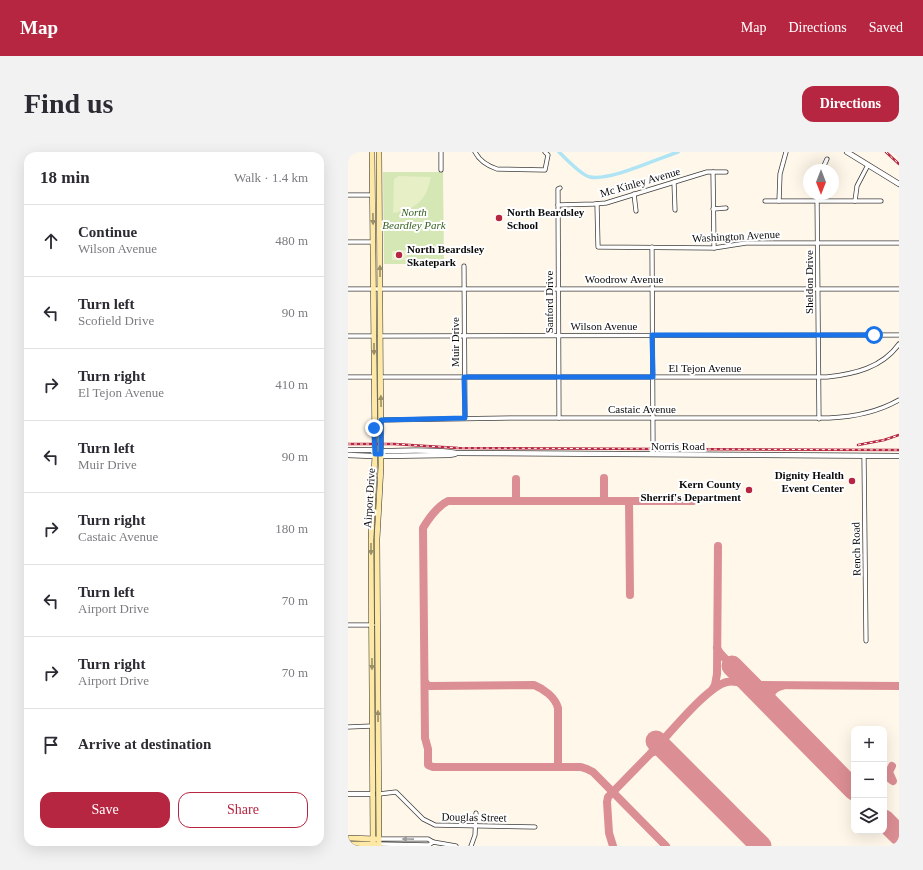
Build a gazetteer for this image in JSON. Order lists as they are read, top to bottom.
{
  "streets": {
    "main road": ["Airport Drive"],
    "street": [
      "Mc Kinley Avenue",
      "Washington Avenue",
      "Woodrow Avenue",
      "Sheldon Drive",
      "Sanford Drive",
      "Wilson Avenue",
      "Muir Drive",
      "El Tejon Avenue",
      "Castaic Avenue",
      "Norris Road",
      "Rench Road",
      "Douglas Street"
    ]
  },
  "crossings": [
    ["Mc Kinley Avenue", "Washington Avenue"],
    ["Mc Kinley Avenue", "Sanford Drive"],
    ["Washington Avenue", "Sheldon Drive"],
    ["Woodrow Avenue", "Sheldon Drive"],
    ["Woodrow Avenue", "Sanford Drive"],
    ["Woodrow Avenue", "Muir Drive"],
    ["Woodrow Avenue", "Airport Drive"],
    ["Sheldon Drive", "Wilson Avenue"],
    ["Sheldon Drive", "El Tejon Avenue"],
    ["Sheldon Drive", "Castaic Avenue"],
    ["Sanford Drive", "Wilson Avenue"],
    ["Sanford Drive", "El Tejon Avenue"],
    ["Sanford Drive", "Castaic Avenue"],
    ["Wilson Avenue", "Muir Drive"],
    ["Wilson Avenue", "Airport Drive"],
    ["Muir Drive", "El Tejon Avenue"],
    ["Muir Drive", "Castaic Avenue"],
    ["El Tejon Avenue", "Airport Drive"],
    ["Castaic Avenue", "Airport Drive"],
    ["Norris Road", "Airport Drive"],
    ["Norris Road", "Rench Road"],
    ["Airport Drive", "Douglas Street"]
  ],
  "parks": ["North Beardley Park"],
  "places": [
    "North Beardsley School",
    "North Beardsley Skatepark",
    "Dignity Health Event Center",
    "Kern County Sherrif's Department"
  ],
  "north": "bottom",
  "page": {
    "header": "Map",
    "nav": ["Map", "Directions", "Saved"],
    "buttons": [
      "Directions",
      ["Save", "Share"]
    ],
    "title": "Find us",
    "heading": ["18 min", "Walk · 1.4 km"],
    "list": [
      ["Continue", "Wilson Avenue", "480 m"],
      ["Turn left", "Scofield Drive", "90 m"],
      ["Turn right", "El Tejon Avenue", "410 m"],
      ["Turn left", "Muir Drive", "90 m"],
      ["Turn right", "Castaic Avenue", "180 m"],
      ["Turn left", "Airport Drive", "70 m"],
      ["Turn right", "Airport Drive", "70 m"],
      "Arrive at destination"
    ],
    "map_buttons": ["+", "−"]
  }
}
